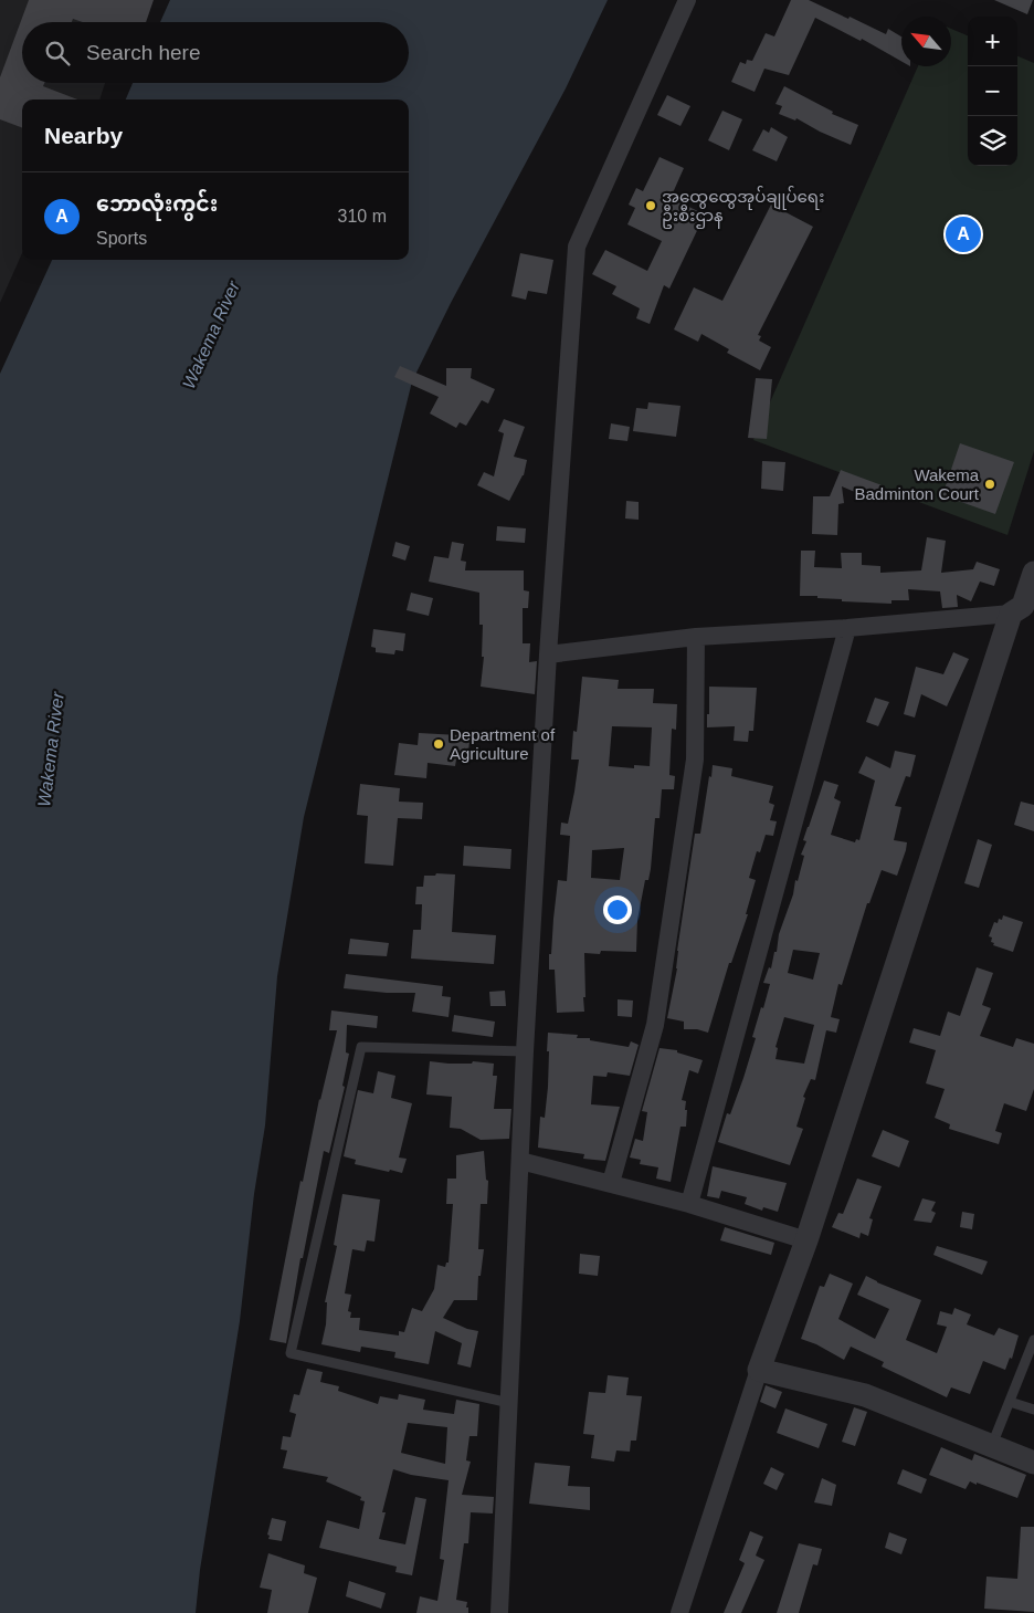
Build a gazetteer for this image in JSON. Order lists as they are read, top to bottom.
{
  "water": ["Wakema River"],
  "places": ["အထွေထွေအုပ်ချုပ်ရေး ဦးစီးဌာန", "Wakema Badminton Court", "Department of Agriculture"],
  "north": "top left",
  "page": {
    "map_buttons": ["+", "−"],
    "search": "Search here",
    "heading": "Nearby",
    "list": [
      {
        "mark": "A",
        "name": "ဘောလုံးကွင်း",
        "note": "Sports",
        "value": "310 m"
      }
    ],
    "pins": "A"
  }
}
